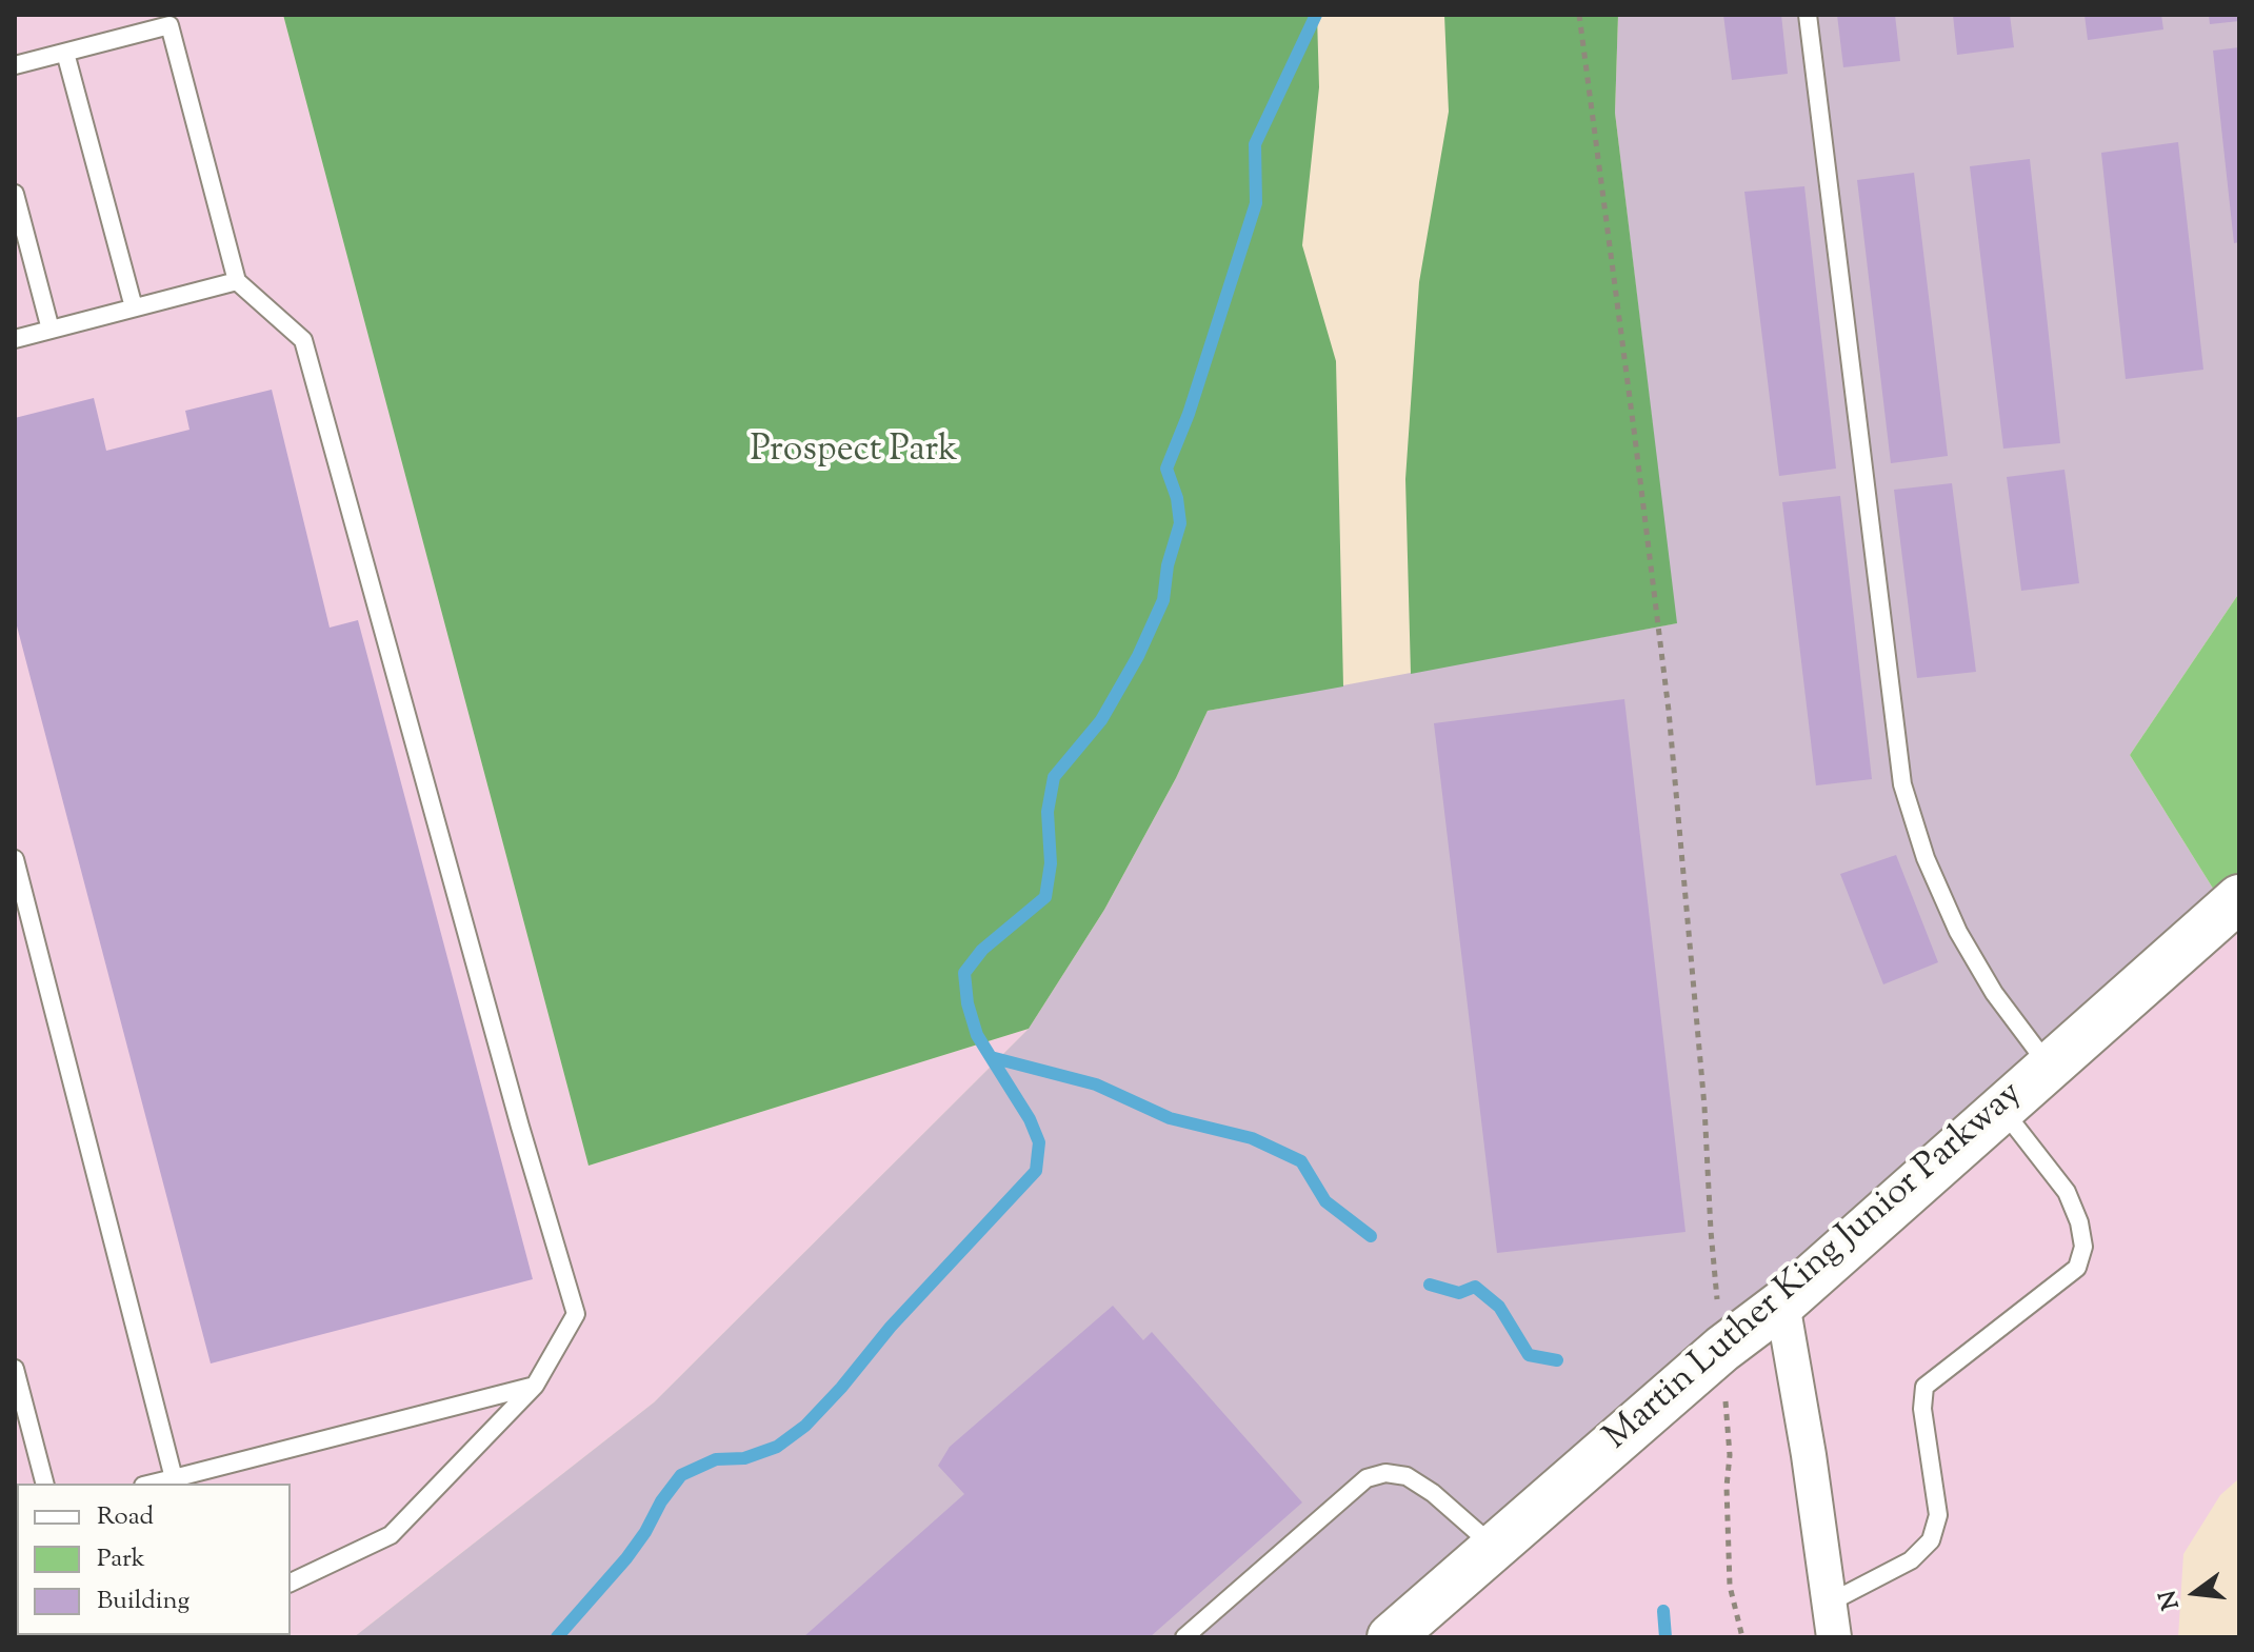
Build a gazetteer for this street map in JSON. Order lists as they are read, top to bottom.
{
  "streets": {
    "main road": ["Martin Luther King Junior Parkway"]
  },
  "parks": ["Prospect Park"],
  "legend": ["Road", "Park", "Building"],
  "north": "left"
}
